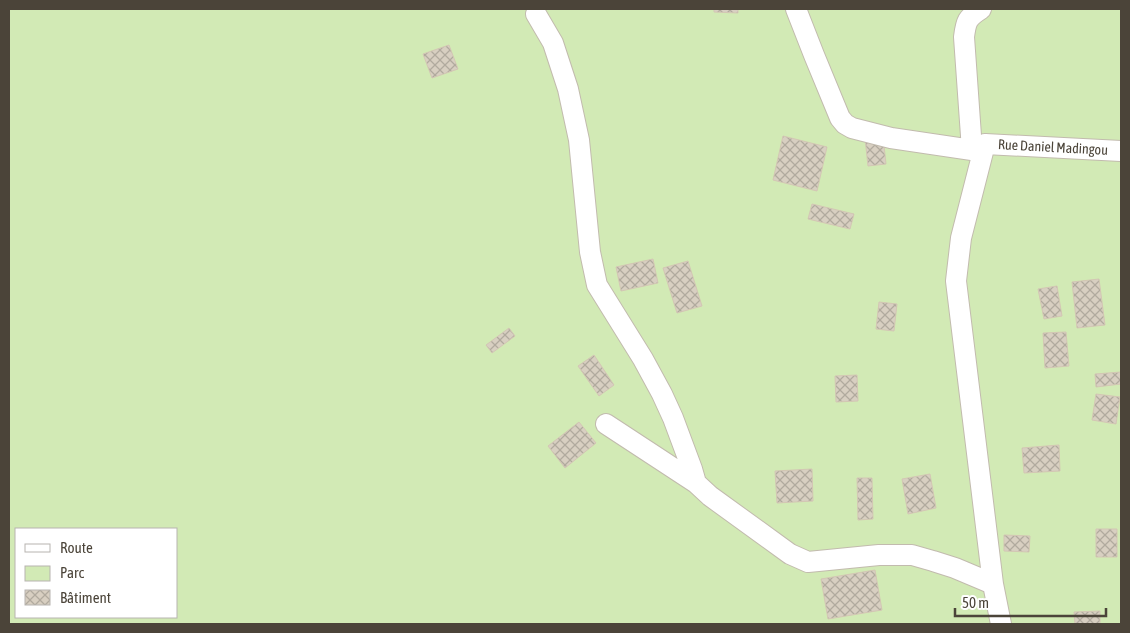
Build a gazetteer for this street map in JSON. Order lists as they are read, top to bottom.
{
  "streets": {
    "street": ["Rue Daniel Madingou"]
  },
  "legend": ["Route", "Parc", "Bâtiment"],
  "scale_bar": "50 m"
}
